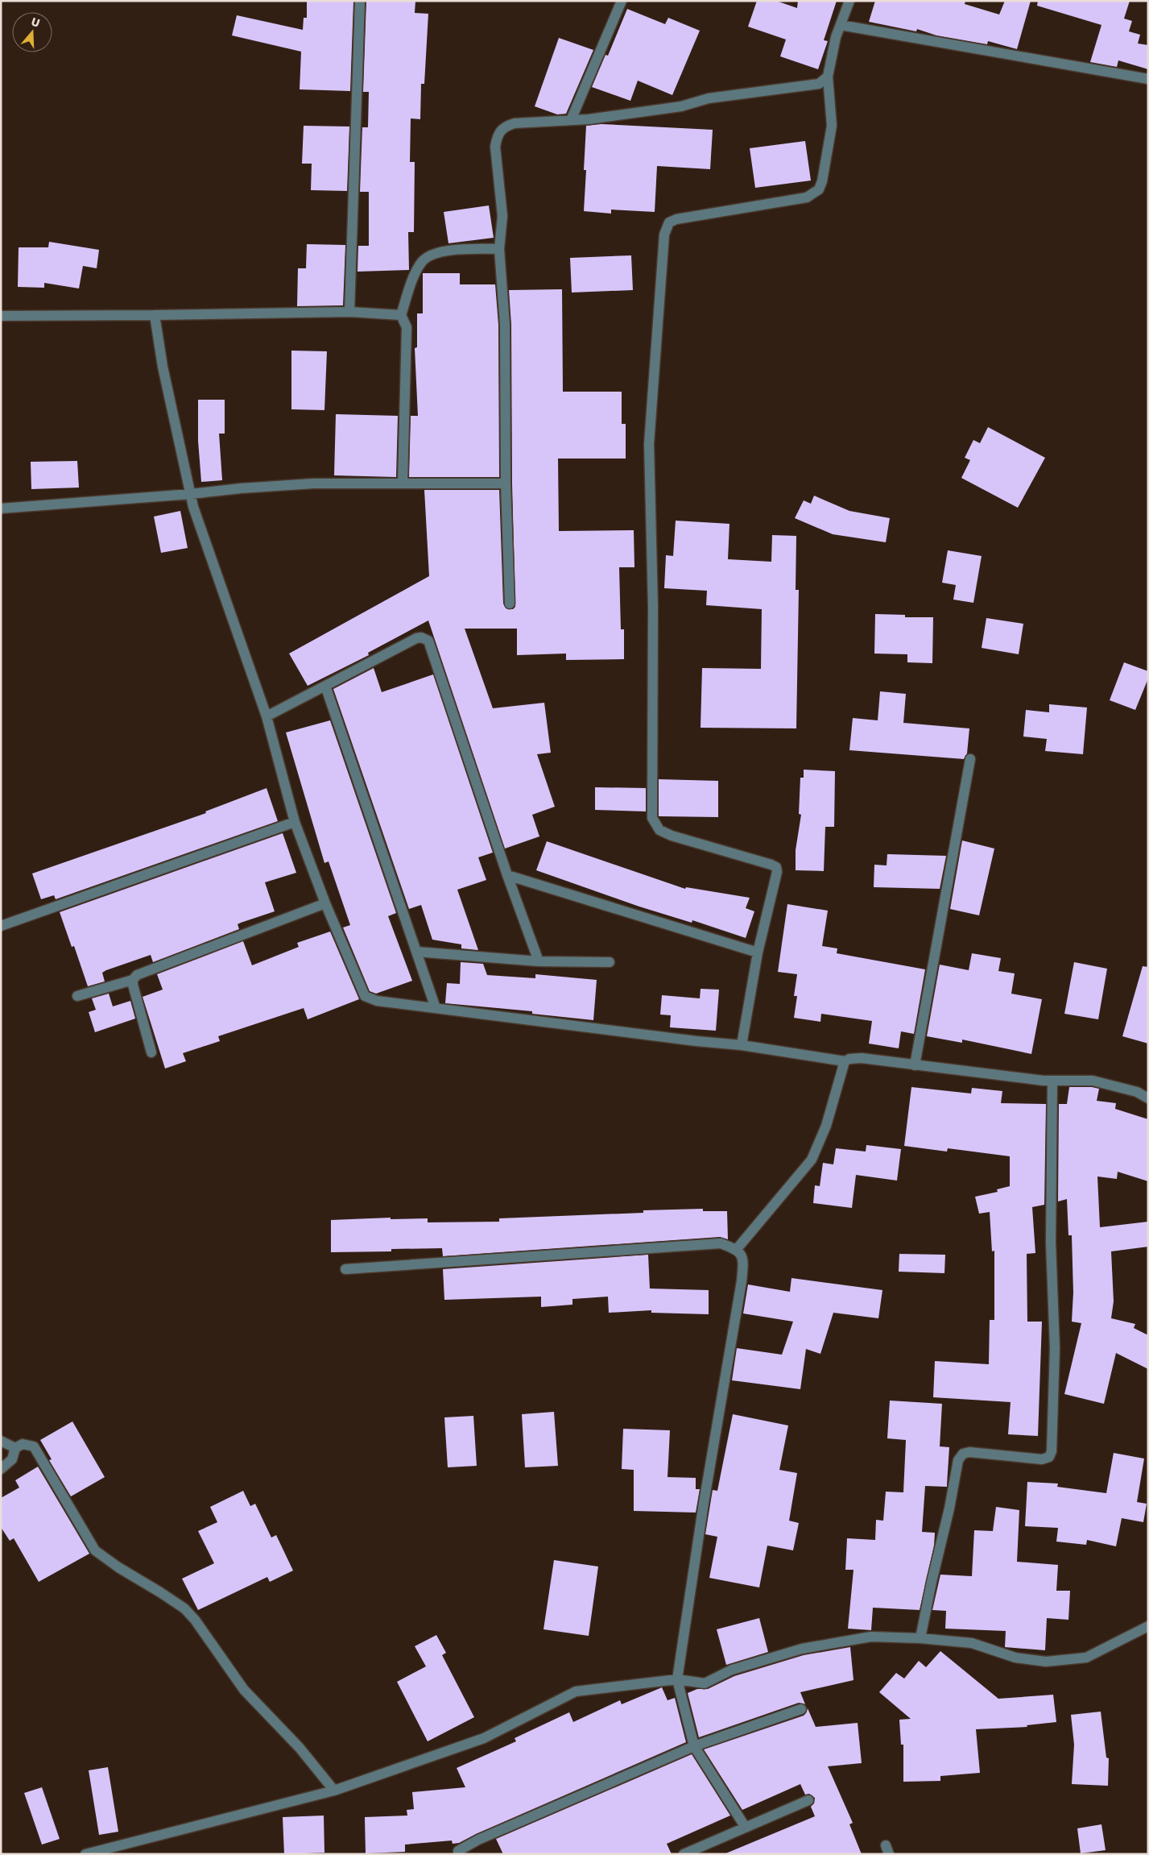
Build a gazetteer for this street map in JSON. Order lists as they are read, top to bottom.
{
  "north": "top"
}
